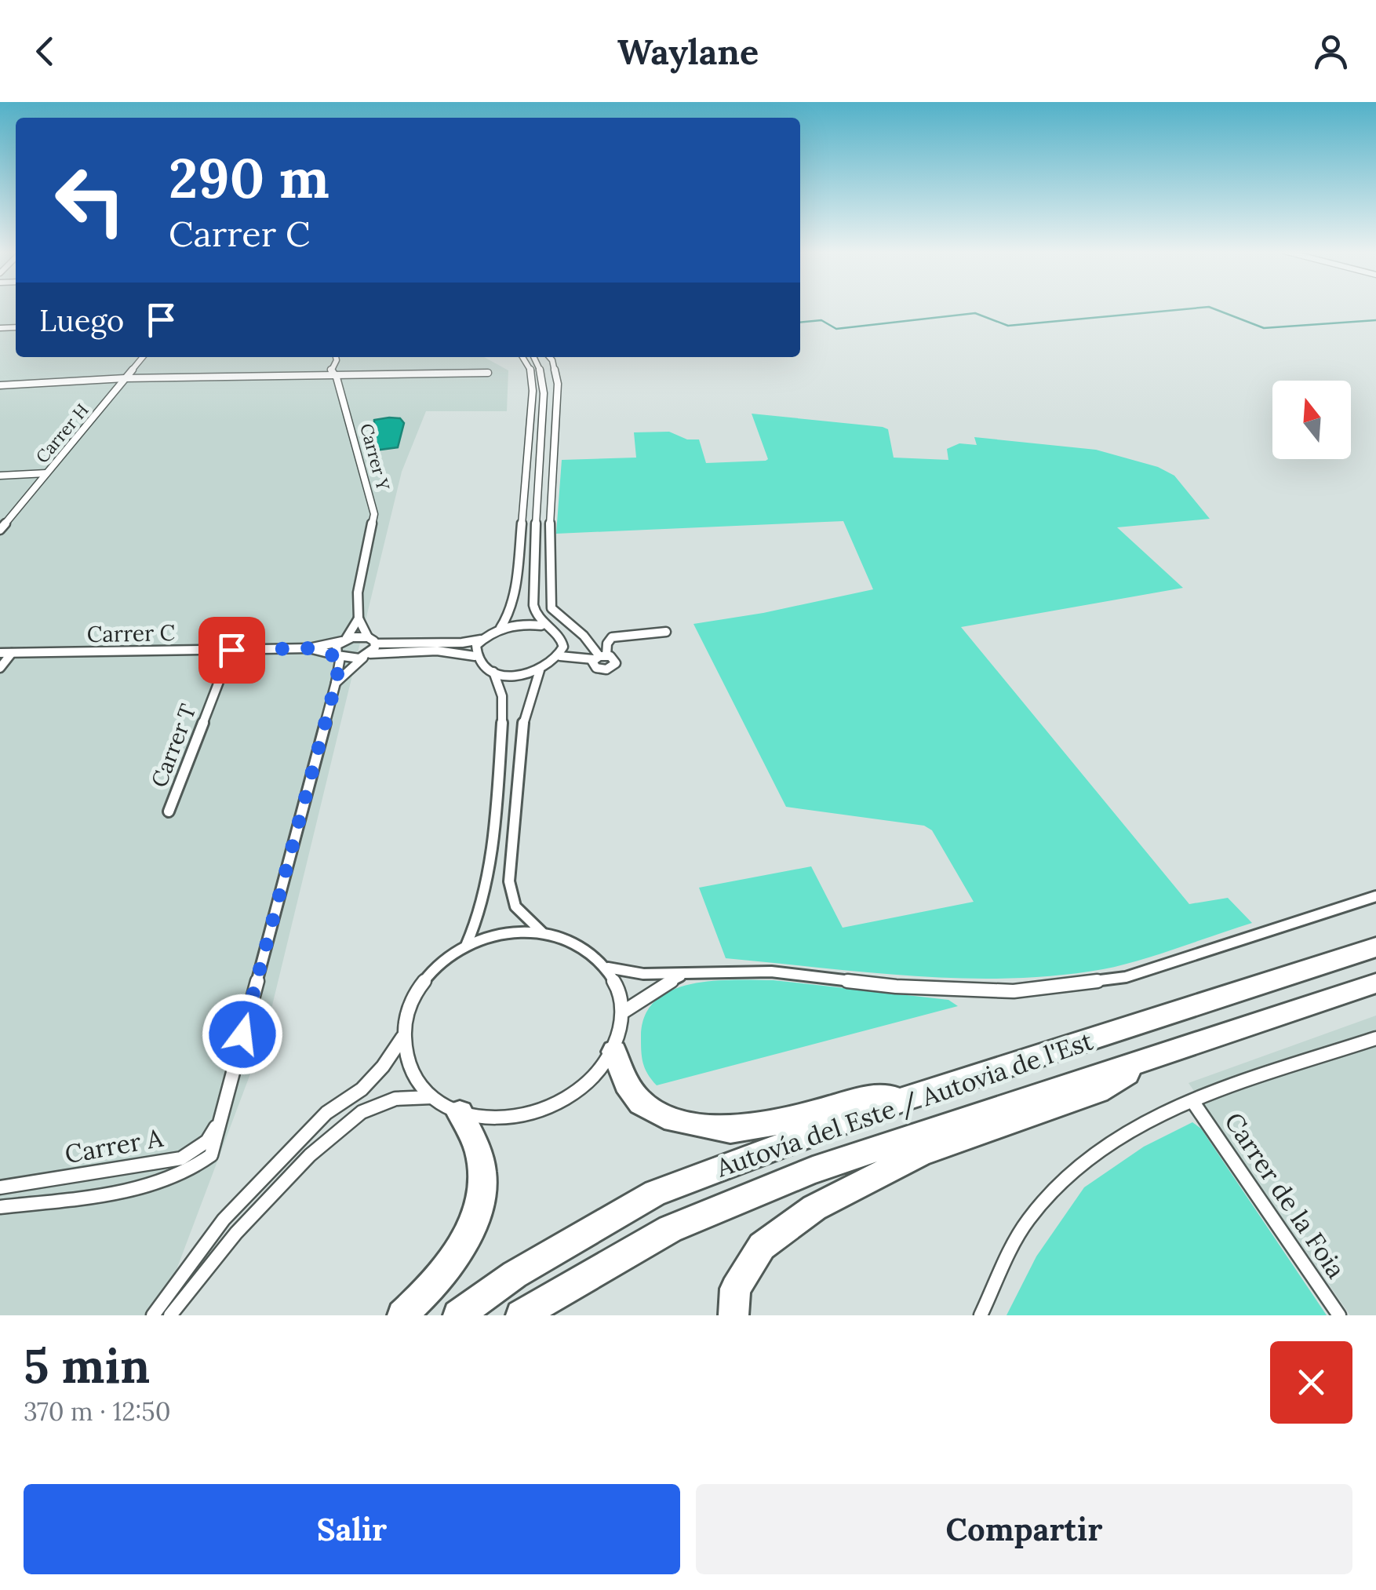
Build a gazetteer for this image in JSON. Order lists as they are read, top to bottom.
{
  "streets": {
    "highway": ["Autovía del Este / Autovia de l'Est"],
    "street": [
      "Carrer H",
      "Carrer Y",
      "Carrer C",
      "Carrer T",
      "Carrer A",
      "Carrer de la Foia"
    ]
  },
  "crossings": [
    ["Carrer Y", "Carrer C"],
    ["Carrer Y", "Carrer A"],
    ["Carrer C", "Carrer T"]
  ],
  "north": "top",
  "page": {
    "header": "Waylane",
    "turn": ["290 m", "Carrer C"],
    "then": "Luego",
    "heading": ["5 min", "370 m · 12:50"],
    "buttons": ["Salir", "Compartir"]
  }
}
